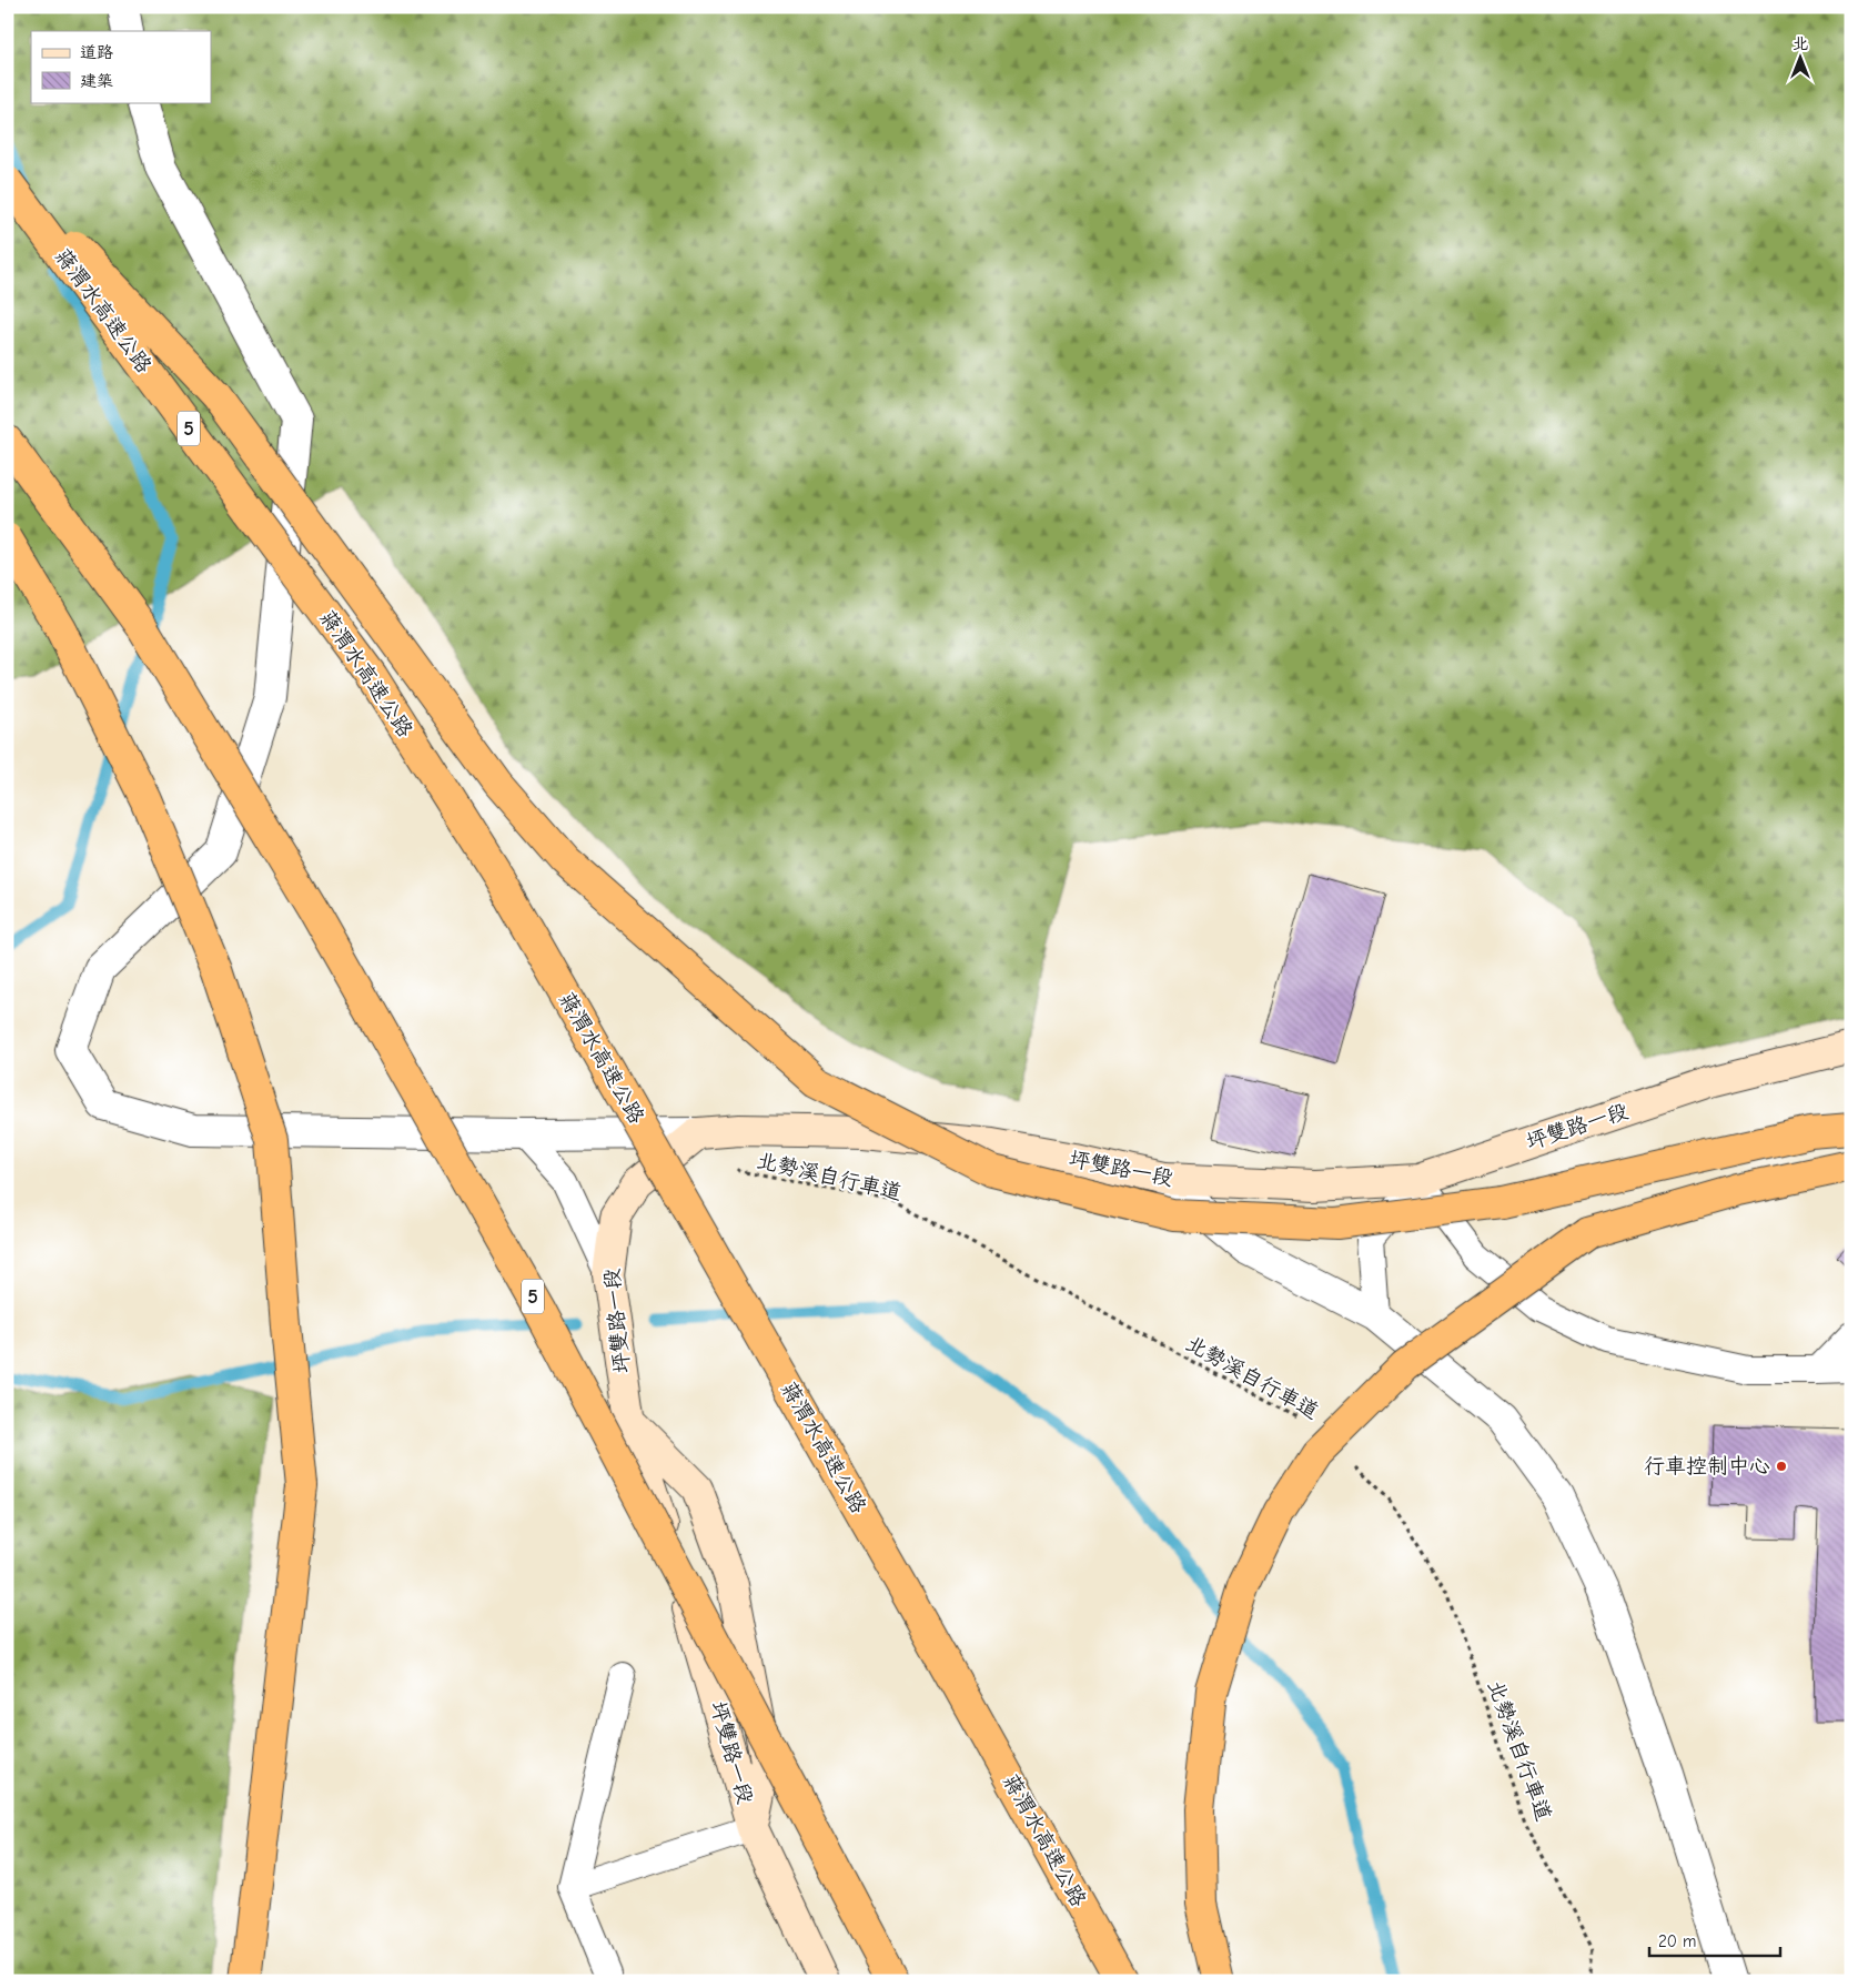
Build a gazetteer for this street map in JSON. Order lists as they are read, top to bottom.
{
  "streets": {
    "highway": ["蔣渭水高速公路", "5"],
    "street": ["坪雙路一段"],
    "path": ["北勢溪自行車道"]
  },
  "crossings": [
    ["坪雙路一段", "北勢溪自行車道"]
  ],
  "places": ["行車控制中心"],
  "legend": ["道路", "建築"],
  "scale_bar": "20 m",
  "north": "top"
}
